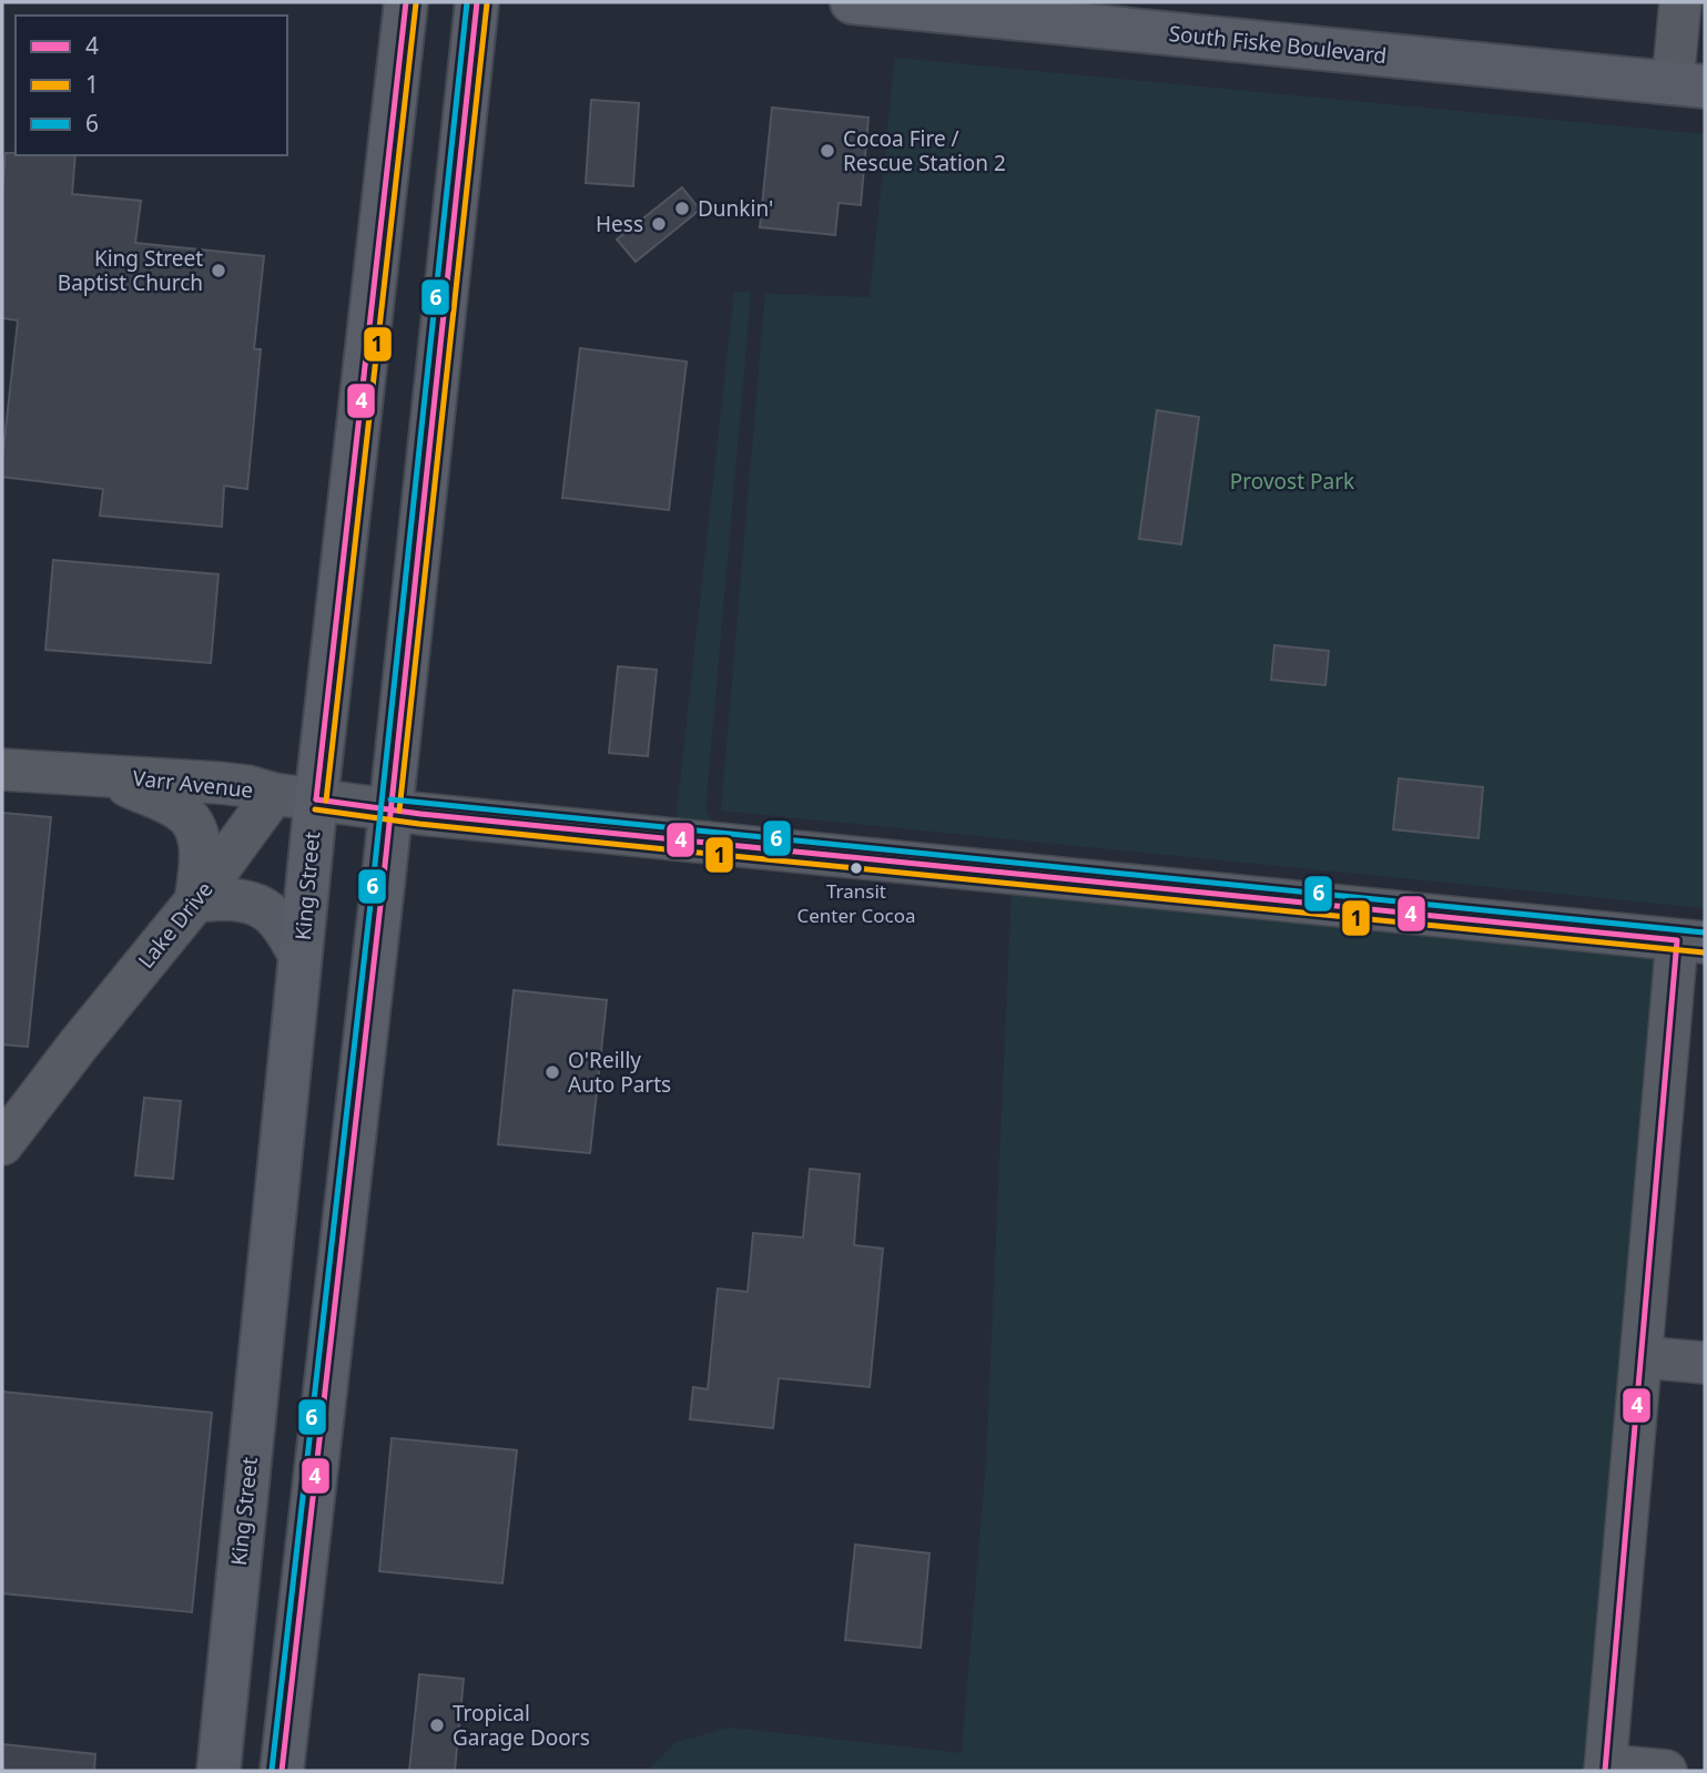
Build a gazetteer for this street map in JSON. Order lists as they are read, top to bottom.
{
  "streets": {
    "main road": ["South Fiske Boulevard", "King Street"],
    "street": ["Varr Avenue", "Lake Drive"]
  },
  "crossings": [
    ["Varr Avenue", "Lake Drive"]
  ],
  "parks": ["Provost Park"],
  "places": [
    "Cocoa Fire / Rescue Station 2",
    "Dunkin'",
    "Hess",
    "King Street Baptist Church",
    "Transit Center Cocoa",
    "O'Reilly Auto Parts",
    "Tropical Garage Doors"
  ],
  "lines": ["transit line 4", "transit line 6", "transit line 1"],
  "legend": ["4", "1", "6"]
}
